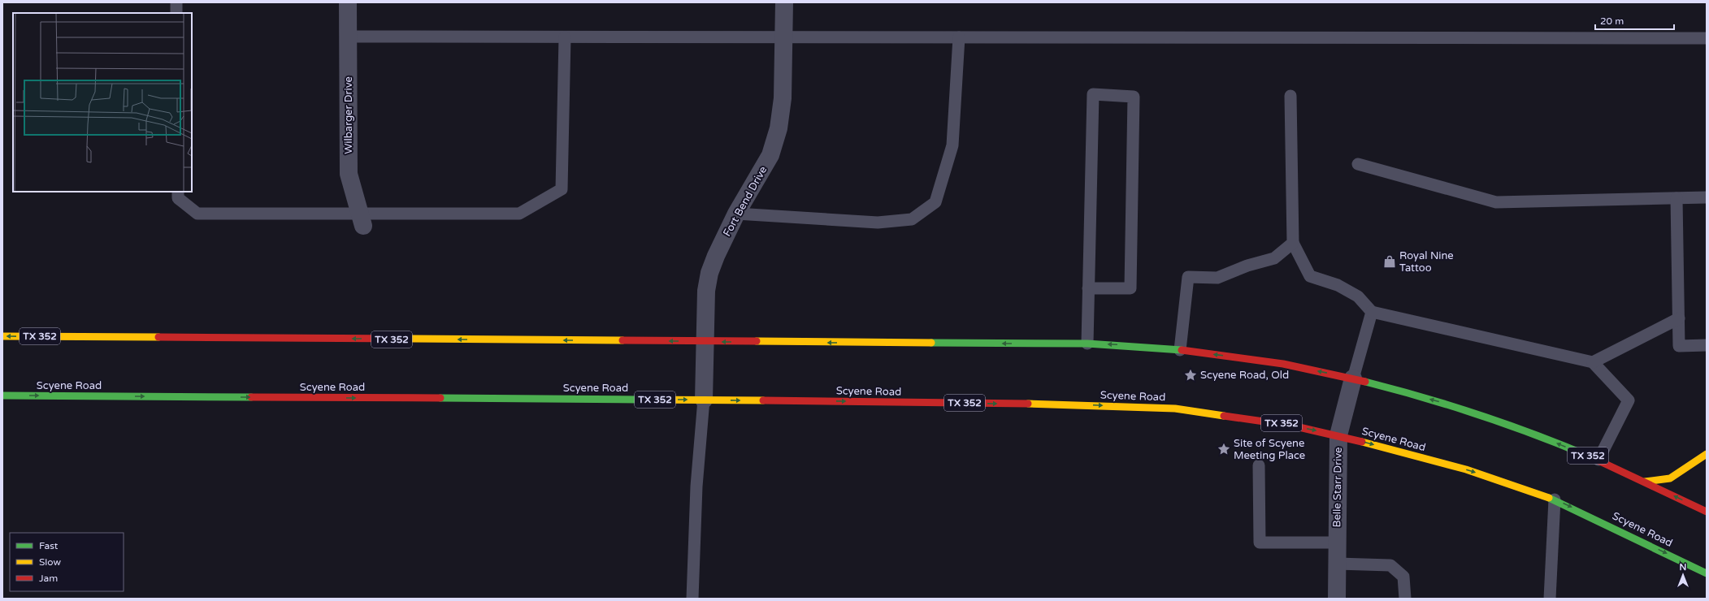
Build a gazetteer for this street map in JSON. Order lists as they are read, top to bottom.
{
  "streets": {
    "main road": ["TX 352", "Scyene Road"],
    "street": ["Wilbarger Drive", "Fort Bend Drive", "Belle Starr Drive"]
  },
  "crossings": [
    ["Fort Bend Drive", "TX 352"],
    ["Fort Bend Drive", "Scyene Road"],
    ["TX 352", "Belle Starr Drive"],
    ["Scyene Road", "Belle Starr Drive"]
  ],
  "places": {
    "shop": ["Royal Nine Tattoo"],
    "place": ["Scyene Road, Old", "Site of Scyene Meeting Place"]
  },
  "legend": ["Fast", "Slow", "Jam"],
  "scale_bar": "20 m",
  "north": "top"
}
